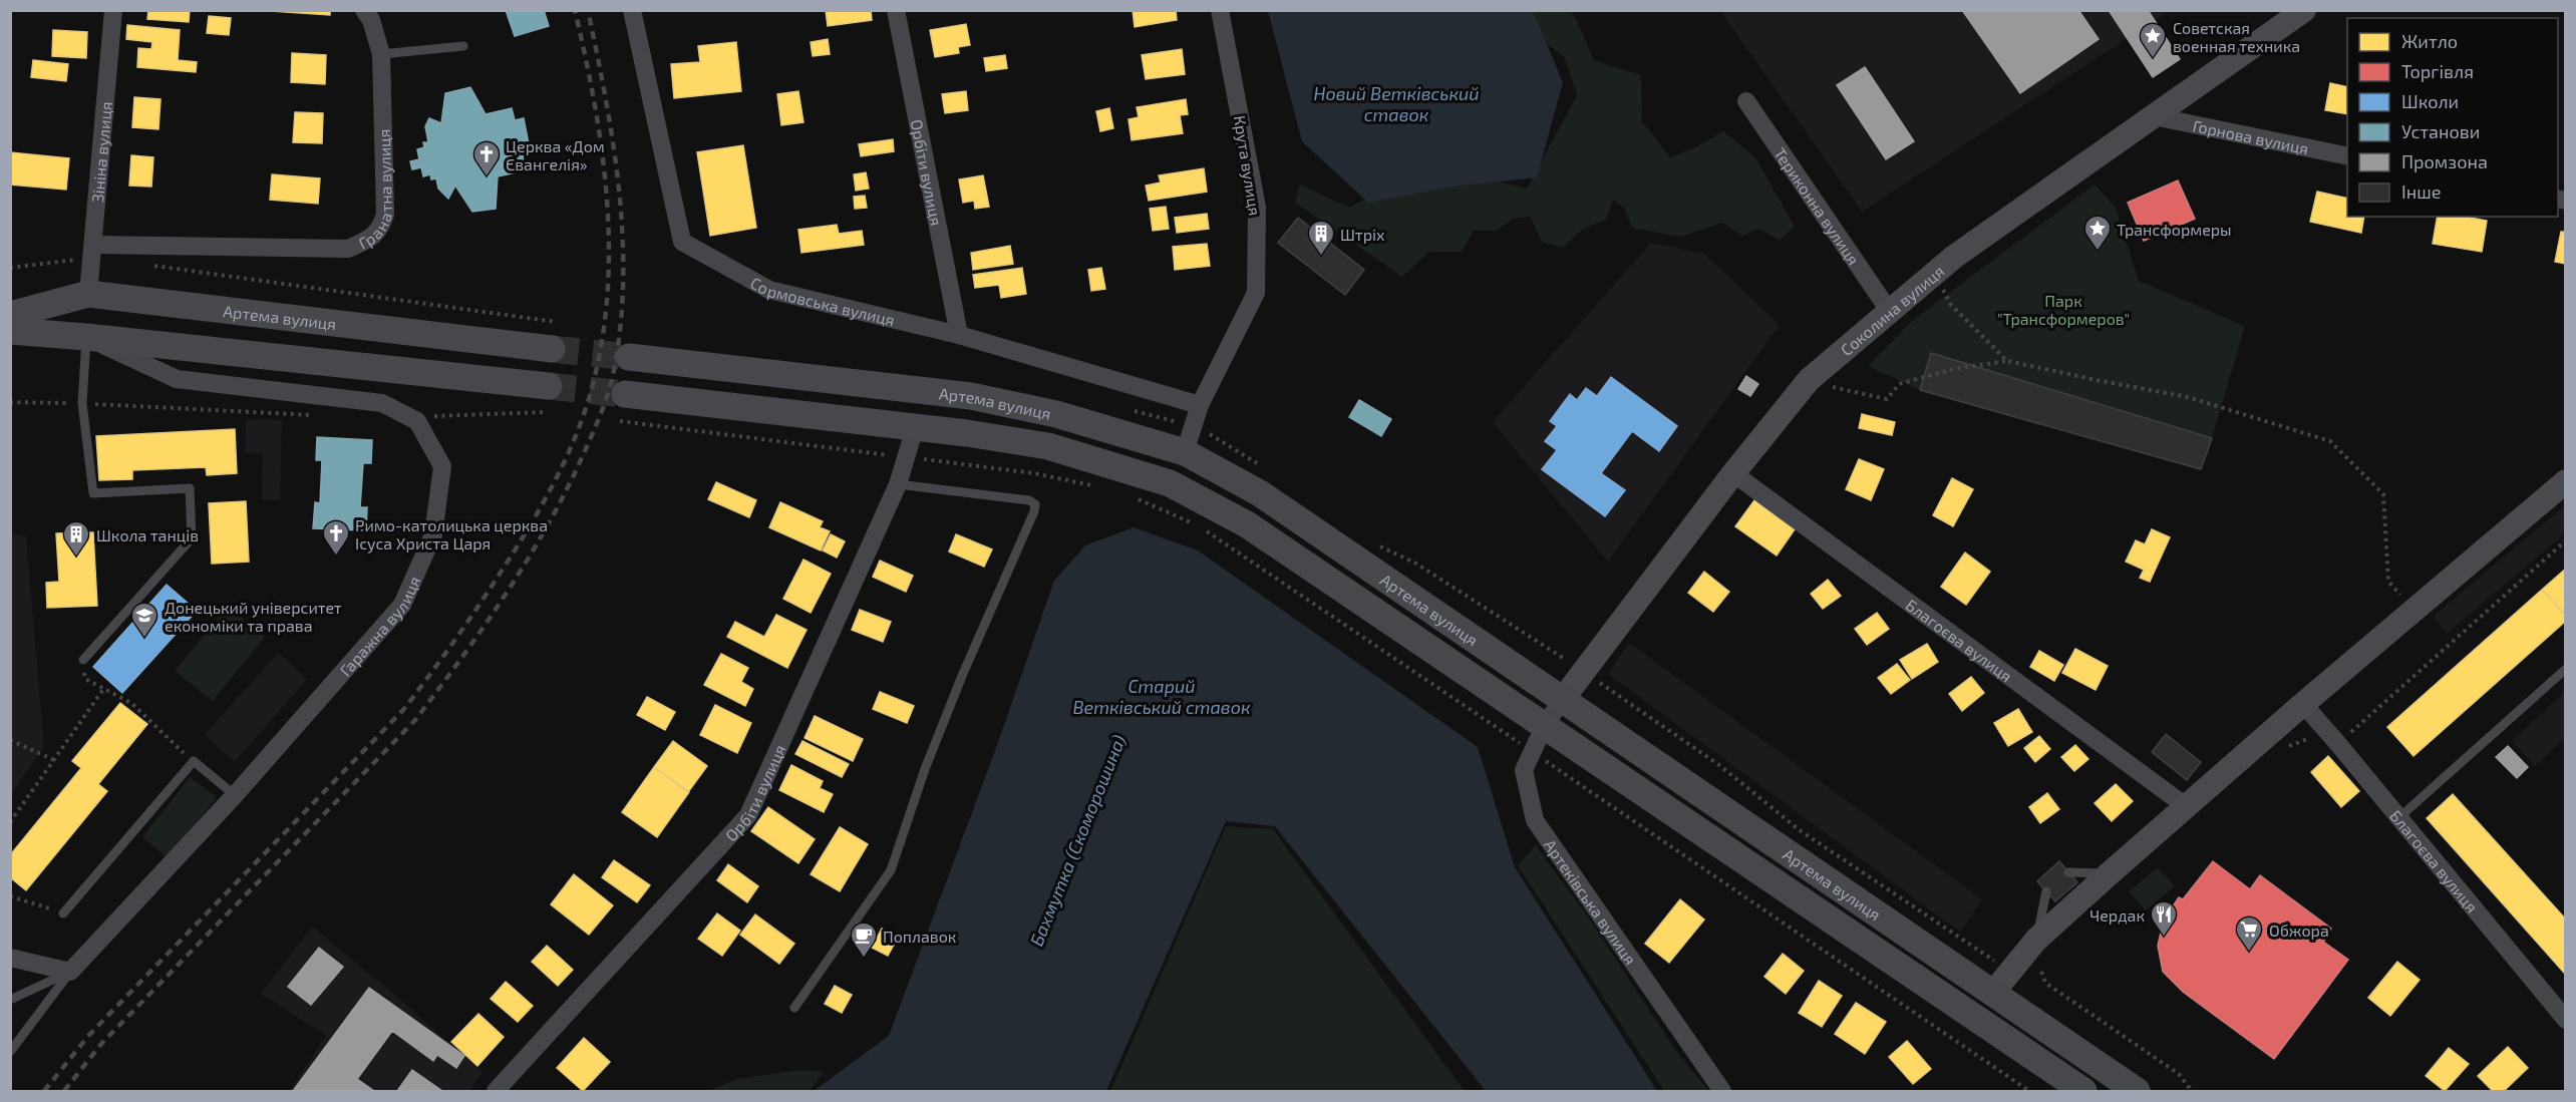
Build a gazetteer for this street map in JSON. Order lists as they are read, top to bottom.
{
  "streets": {
    "main road": ["Артема вулиця"],
    "street": [
      "Горнова вулиця",
      "Зініна вулиця",
      "Крута вулиця",
      "Орбіти вулиця",
      "Гранатна вулиця",
      "Териконна вулиця",
      "Сормовська вулиця",
      "Соколина вулиця",
      "Гаражна вулиця",
      "Благоєва вулиця",
      "Артеківська вулиця"
    ]
  },
  "crossings": [
    ["Горнова вулиця", "Соколина вулиця"],
    ["Зініна вулиця", "Гранатна вулиця"],
    ["Зініна вулиця", "Артема вулиця"],
    ["Крута вулиця", "Сормовська вулиця"],
    ["Крута вулиця", "Артема вулиця"],
    ["Орбіти вулиця", "Сормовська вулиця"],
    ["Орбіти вулиця", "Артема вулиця"],
    ["Териконна вулиця", "Соколина вулиця"],
    ["Соколина вулиця", "Артема вулиця"],
    ["Соколина вулиця", "Благоєва вулиця"],
    ["Соколина вулиця", "Артеківська вулиця"],
    ["Артема вулиця", "Артеківська вулиця"]
  ],
  "water": ["Новий Ветківський ставок", "Старий Ветківський ставок", "Бахмутка (Скоморошина)"],
  "parks": ["Парк \"Трансформеров\""],
  "places": {
    "place": ["Советская военная техника", "Трансформеры"],
    "church": ["Церква «Дом Євангелія»", "Римо-католицька церква Ісуса Христа Царя"],
    "building": ["Штріх", "Школа танців"],
    "school or university": ["Донецький університет економіки та права"],
    "restaurant": ["Чердак"],
    "supermarket": ["Обжора"],
    "cafe": ["Поплавок"]
  },
  "legend": [
    "Житло",
    "Торгівля",
    "Школи",
    "Установи",
    "Промзона",
    "Інше"
  ]
}
